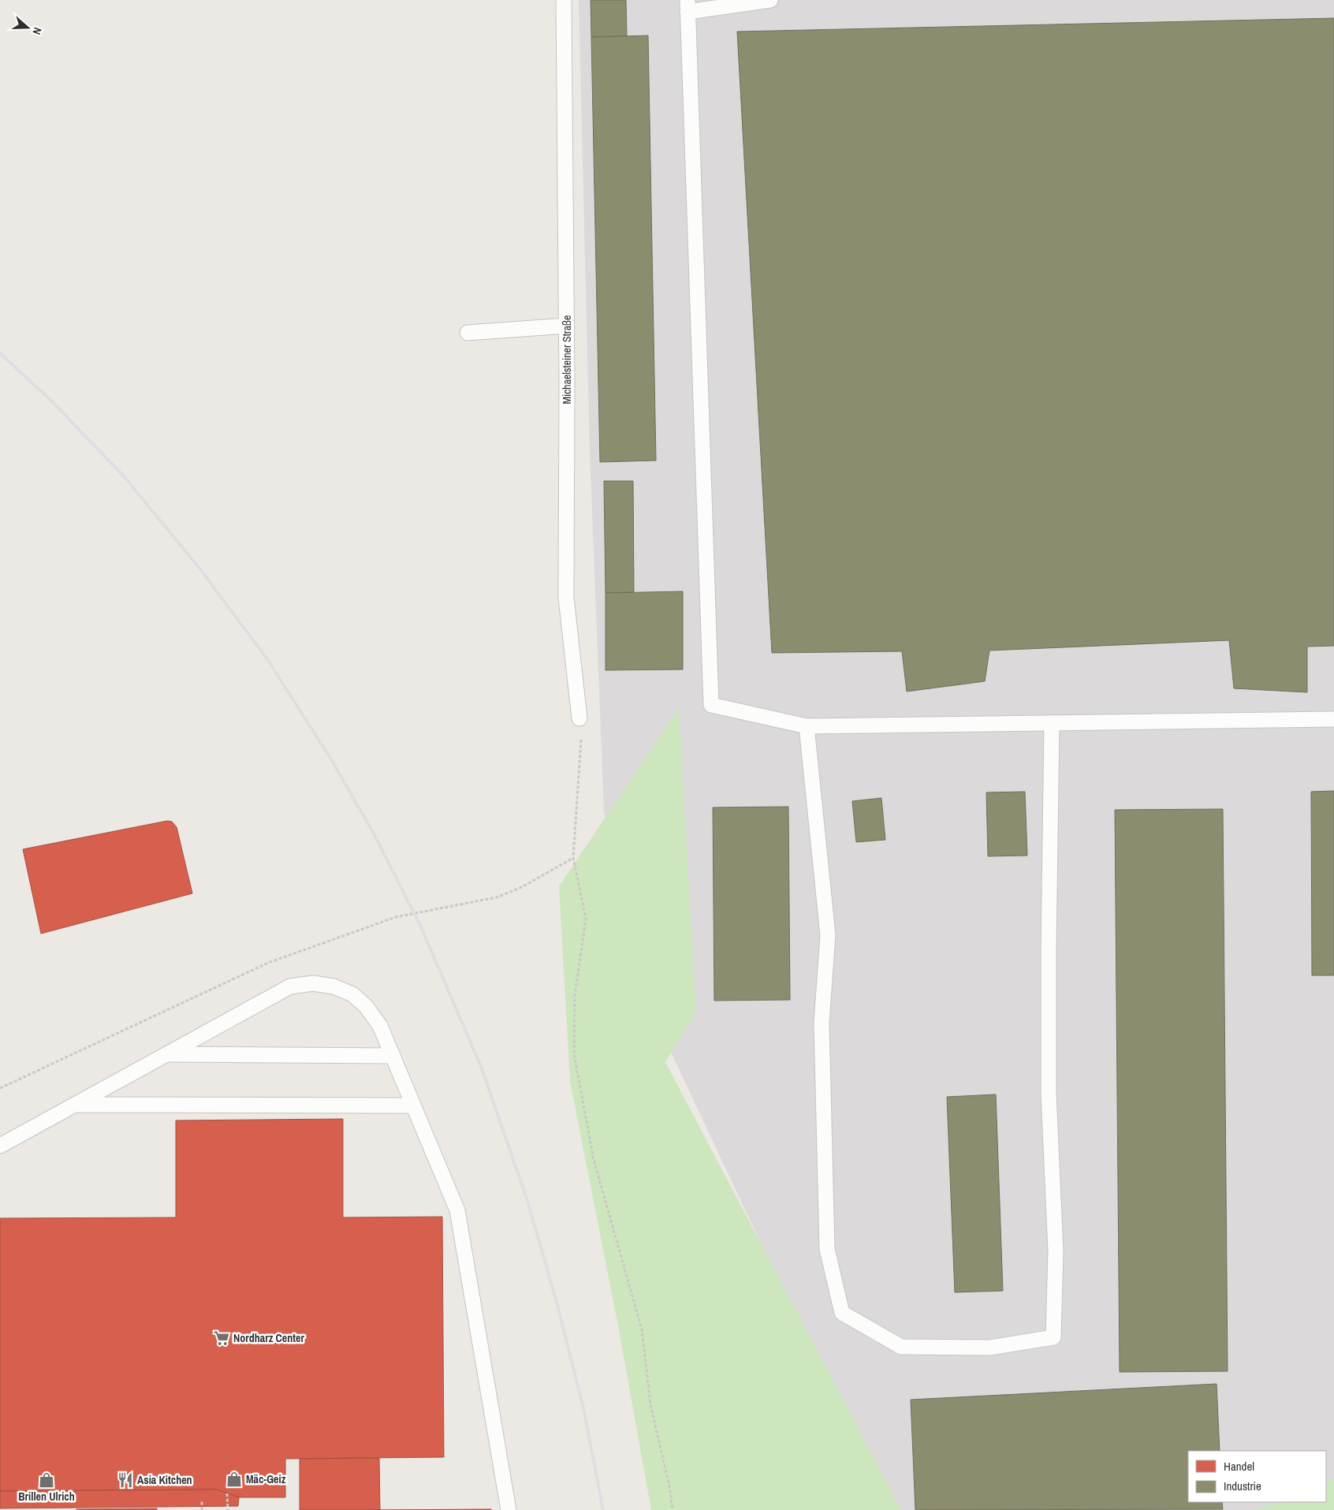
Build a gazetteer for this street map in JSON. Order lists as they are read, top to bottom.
{
  "streets": {
    "lane": ["Michaelsteiner Straße"]
  },
  "places": {
    "supermarket": ["Nordharz Center"],
    "shop": ["Mäc-Geiz", "Brillen Ulrich"],
    "restaurant": ["Asia Kitchen"]
  },
  "legend": ["Handel", "Industrie"],
  "north": "right"
}
